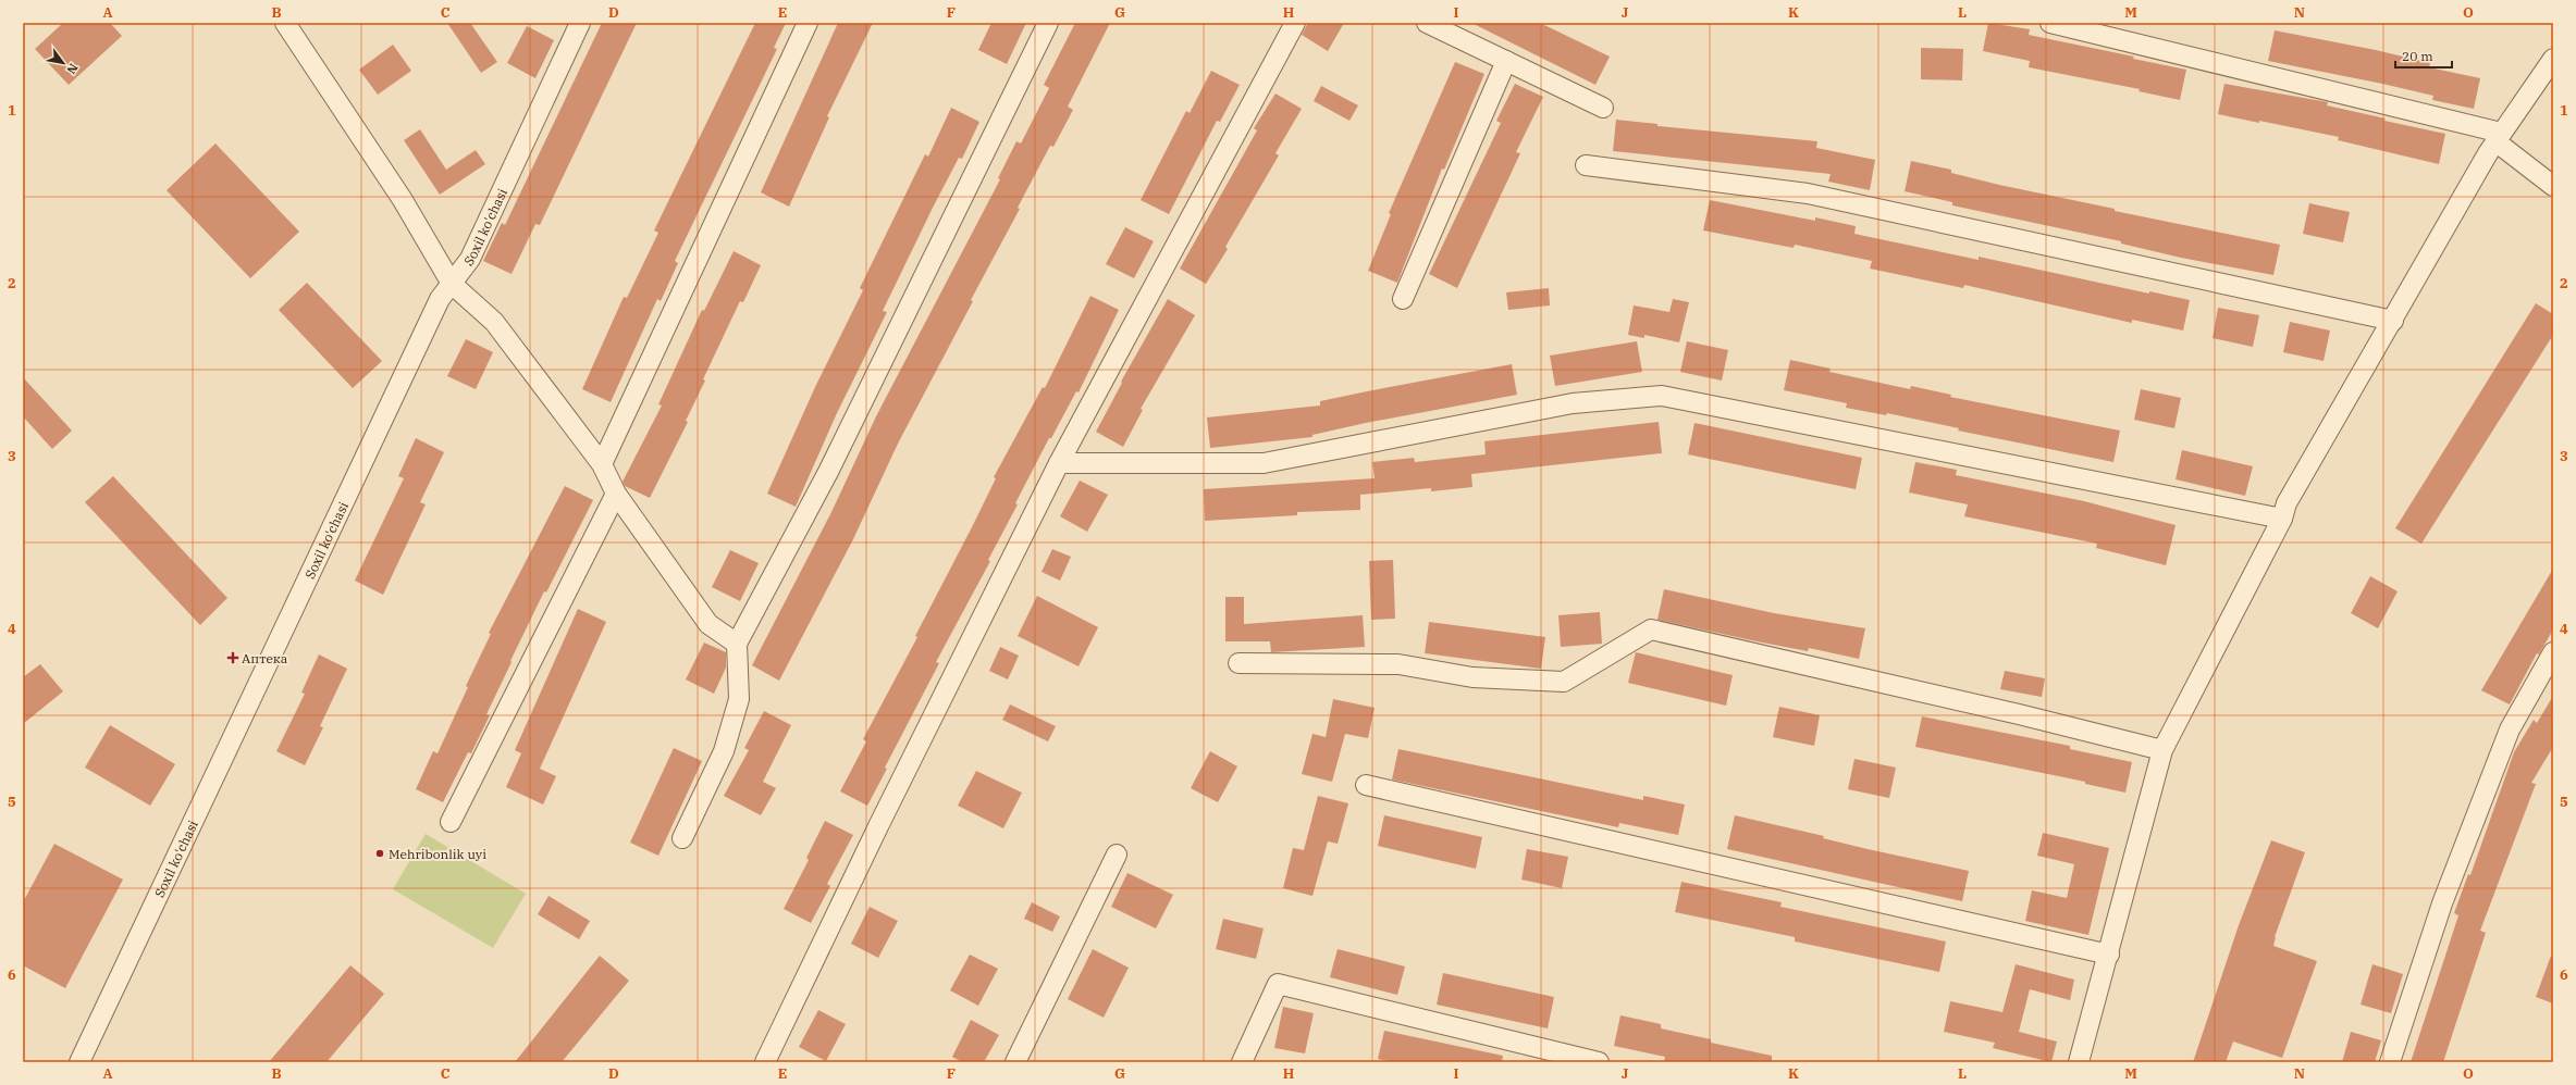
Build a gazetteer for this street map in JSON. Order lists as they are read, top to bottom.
{
  "streets": {
    "street": ["Soxil ko'chasi"]
  },
  "places": {
    "health": ["Аптека"],
    "other": ["Mehribonlik uyi"]
  },
  "scale_bar": "20 m",
  "north": "bottom right",
  "grid": {
    "columns": [
      "A",
      "B",
      "C",
      "D",
      "E",
      "F",
      "G",
      "H",
      "I",
      "J",
      "K",
      "L",
      "M",
      "N",
      "O"
    ],
    "rows": [
      "1",
      "2",
      "3",
      "4",
      "5",
      "6"
    ]
  }
}
